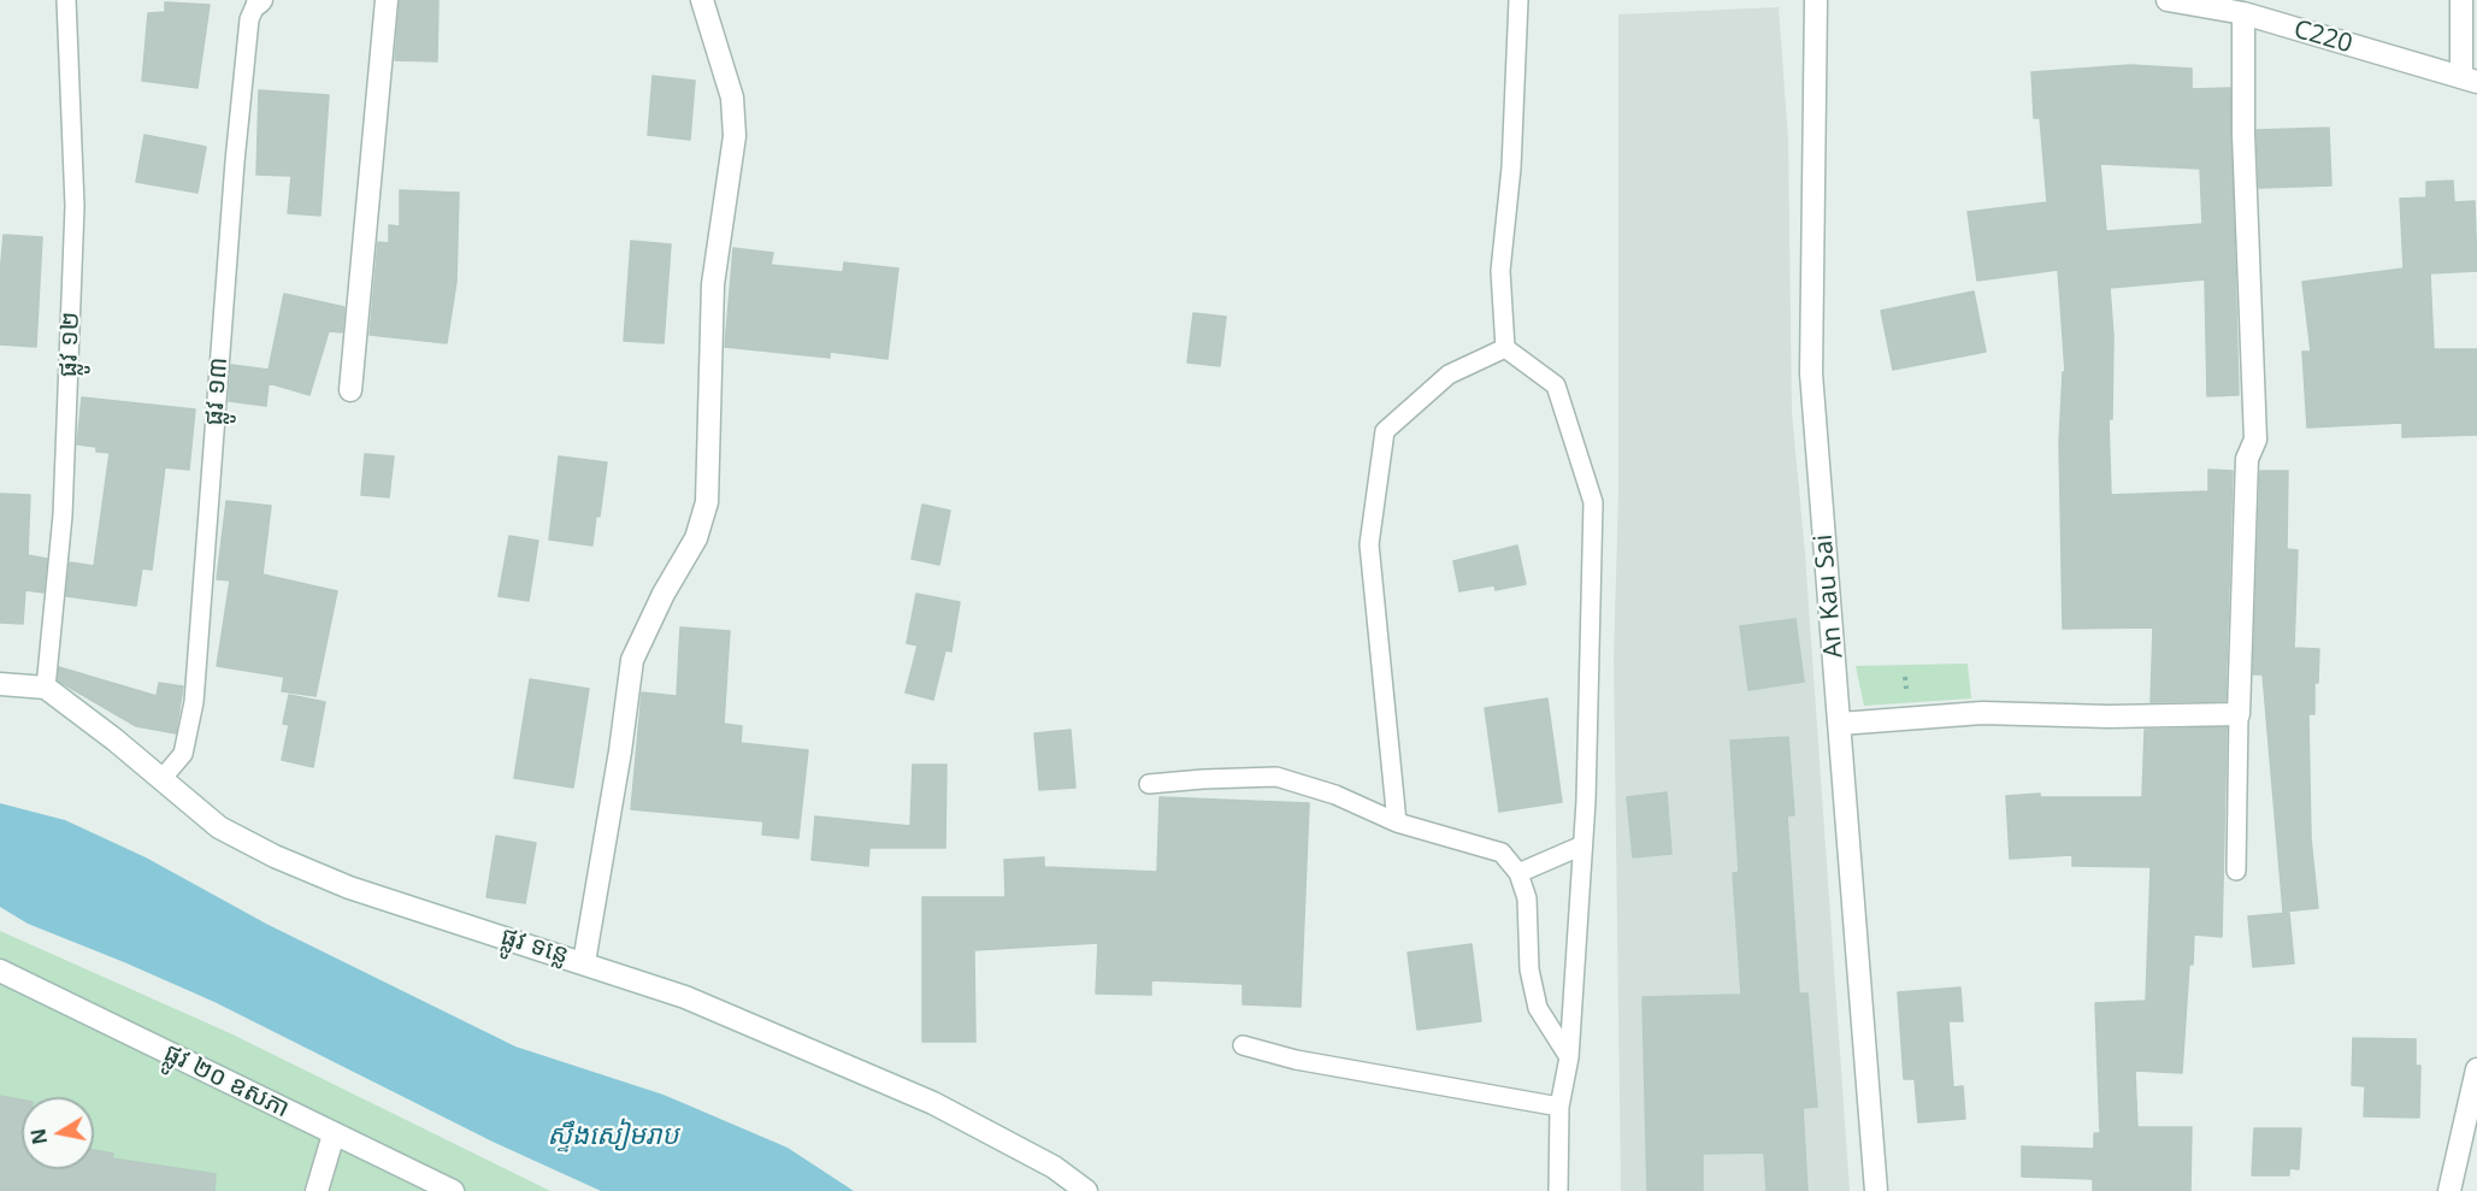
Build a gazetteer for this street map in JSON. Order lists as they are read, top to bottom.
{
  "streets": {
    "street": [
      "C220",
      "An Kau Sai",
      "ផ្លូវ ទន្លេ",
      "ផ្លូវ ២០ ឧសភា"
    ],
    "lane": ["ផ្លូវ ១២", "ផ្លូវ ១៣"]
  },
  "crossings": [
    ["ផ្លូវ ១២", "ផ្លូវ ទន្លេ"],
    ["ផ្លូវ ១៣", "ផ្លូវ ទន្លេ"]
  ],
  "water": ["ស្ទឹងសៀមរាប"],
  "north": "left"
}
